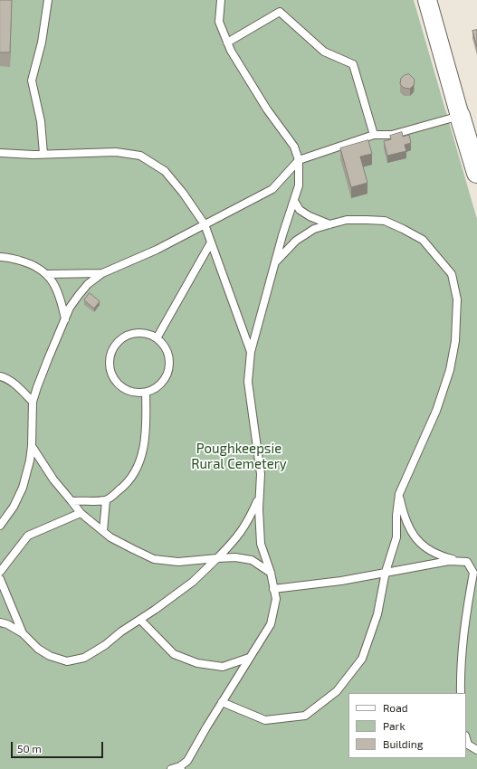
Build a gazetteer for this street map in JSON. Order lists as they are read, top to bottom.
{
  "parks": ["Poughkeepsie Rural Cemetery"],
  "legend": ["Road", "Park", "Building"],
  "scale_bar": "50 m"
}
